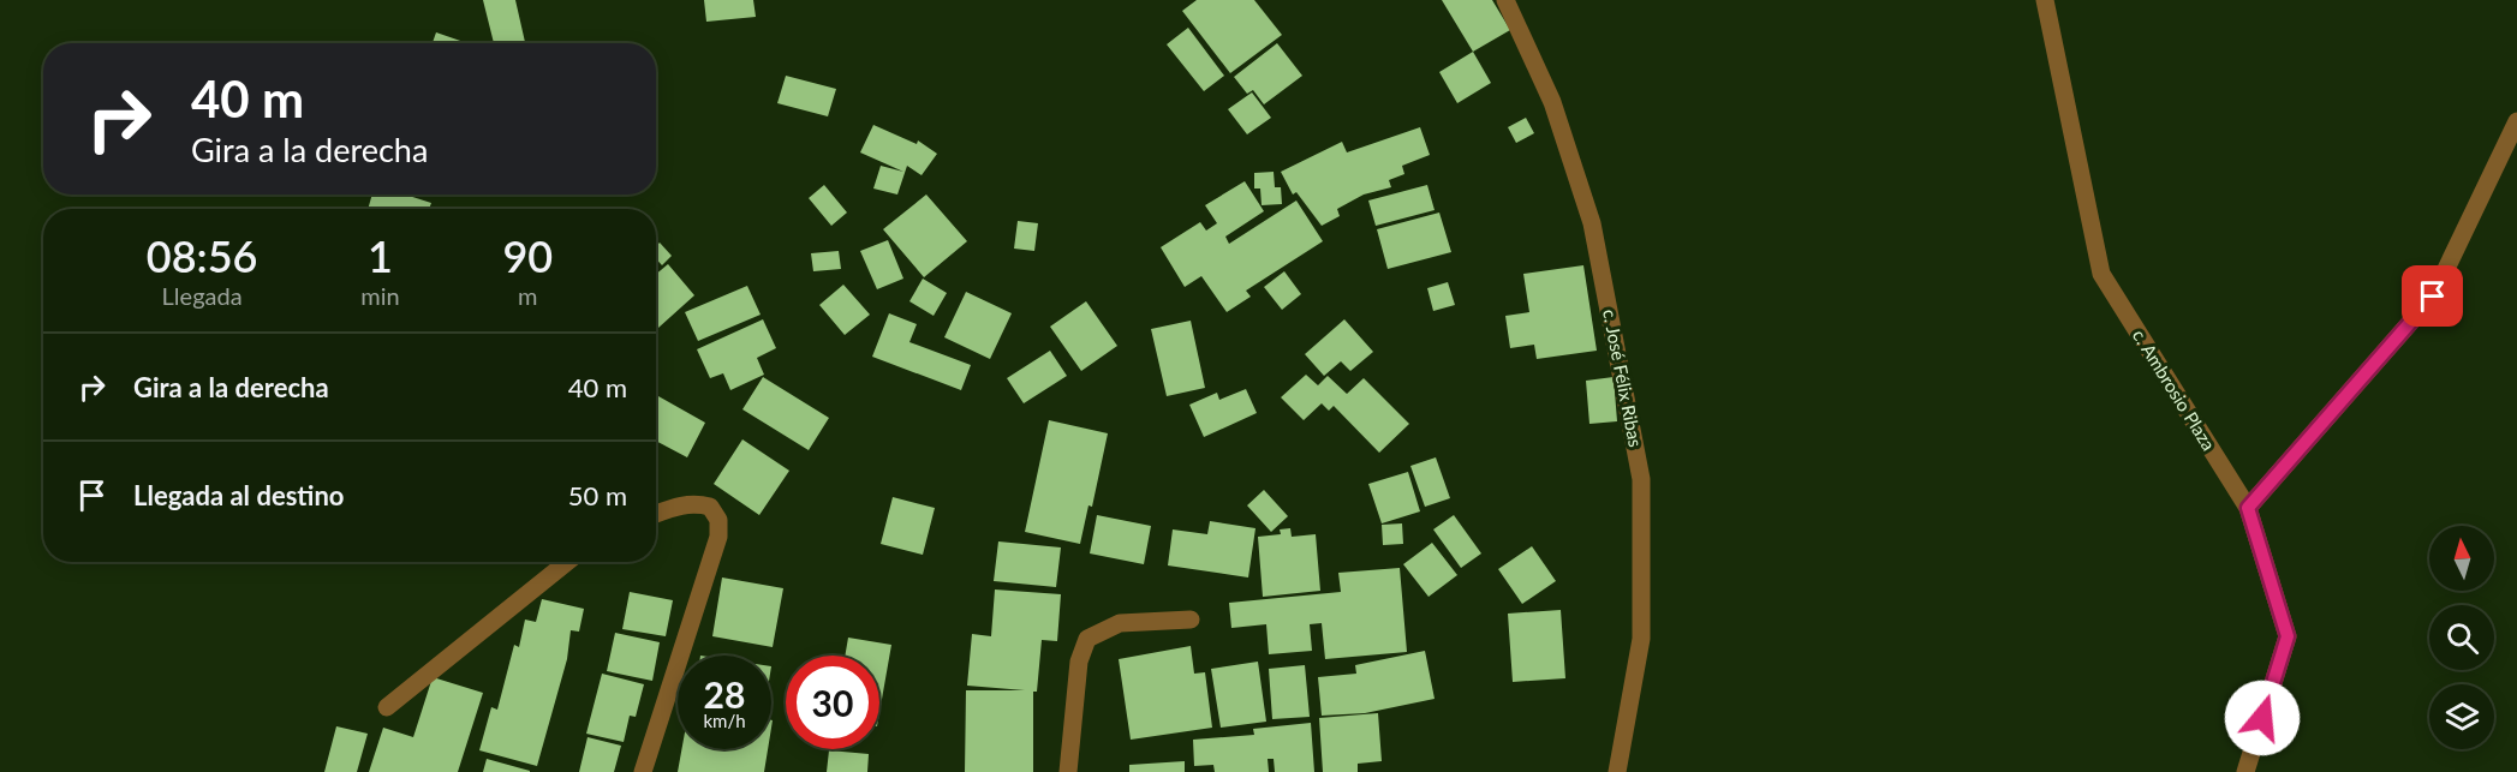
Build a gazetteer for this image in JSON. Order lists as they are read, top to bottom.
{
  "streets": {
    "street": ["c. José Félix Ribas", "c. Ambrosio Plaza"]
  },
  "north": "top",
  "page": {
    "turn": ["40 m", "Gira a la derecha"],
    "eta": [
      "08:56",
      "Llegada",
      "1",
      "min",
      "90",
      "m"
    ],
    "list": [
      {
        "name": "Gira a la derecha",
        "value": "40 m"
      },
      {
        "name": "Llegada al destino",
        "value": "50 m"
      }
    ],
    "speed": "28 km/h",
    "limit": "30"
  }
}
